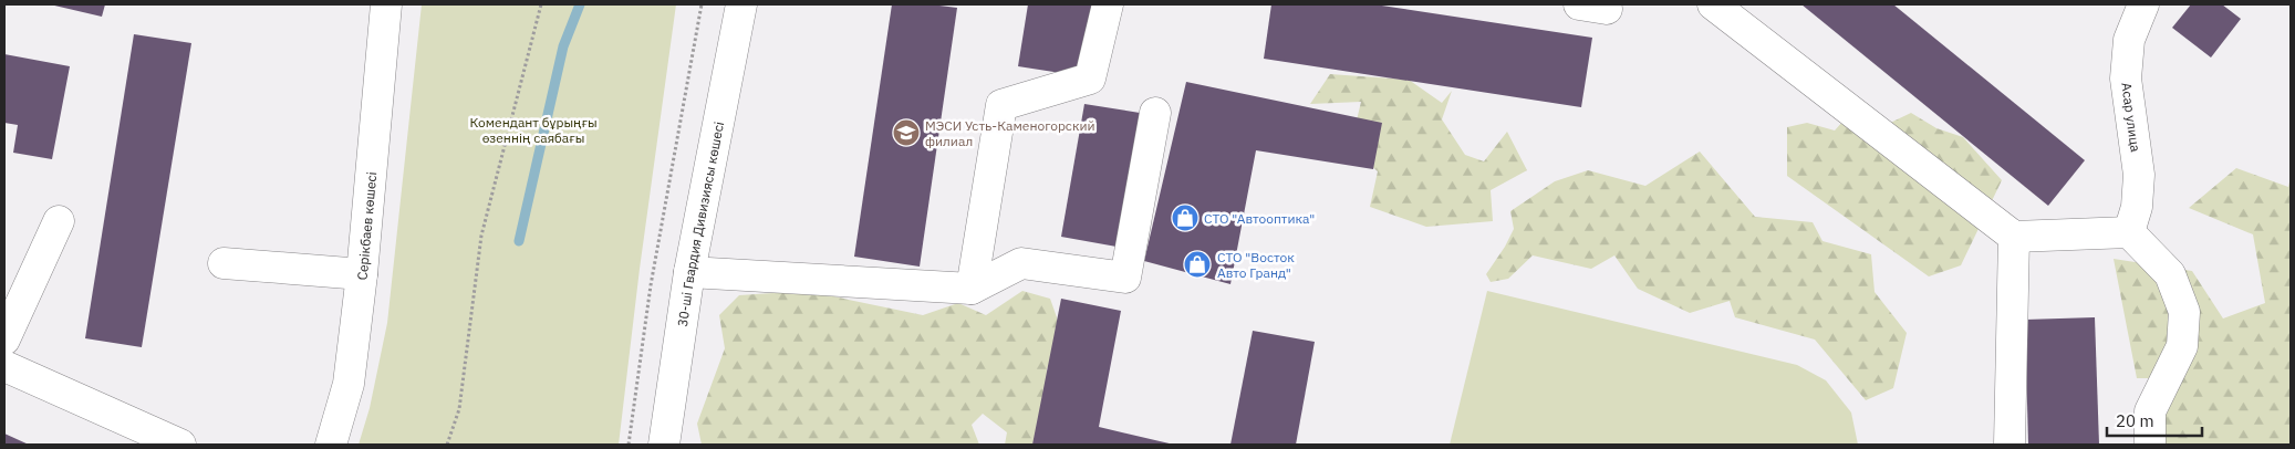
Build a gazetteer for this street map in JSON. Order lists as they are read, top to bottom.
{
  "streets": {
    "street": ["Асар улица", "30-ші Гвардия Дивизиясы көшесі", "Серікбаев көшесі"]
  },
  "parks": ["Комендант бұрыңғы өзеннің саябағы"],
  "places": {
    "school or university": ["МЭСИ Усть-Каменогорский филиал"],
    "shop": ["СТО \"Автооптика\"", "СТО \"Восток Авто Гранд\""]
  },
  "scale_bar": "20 m"
}
